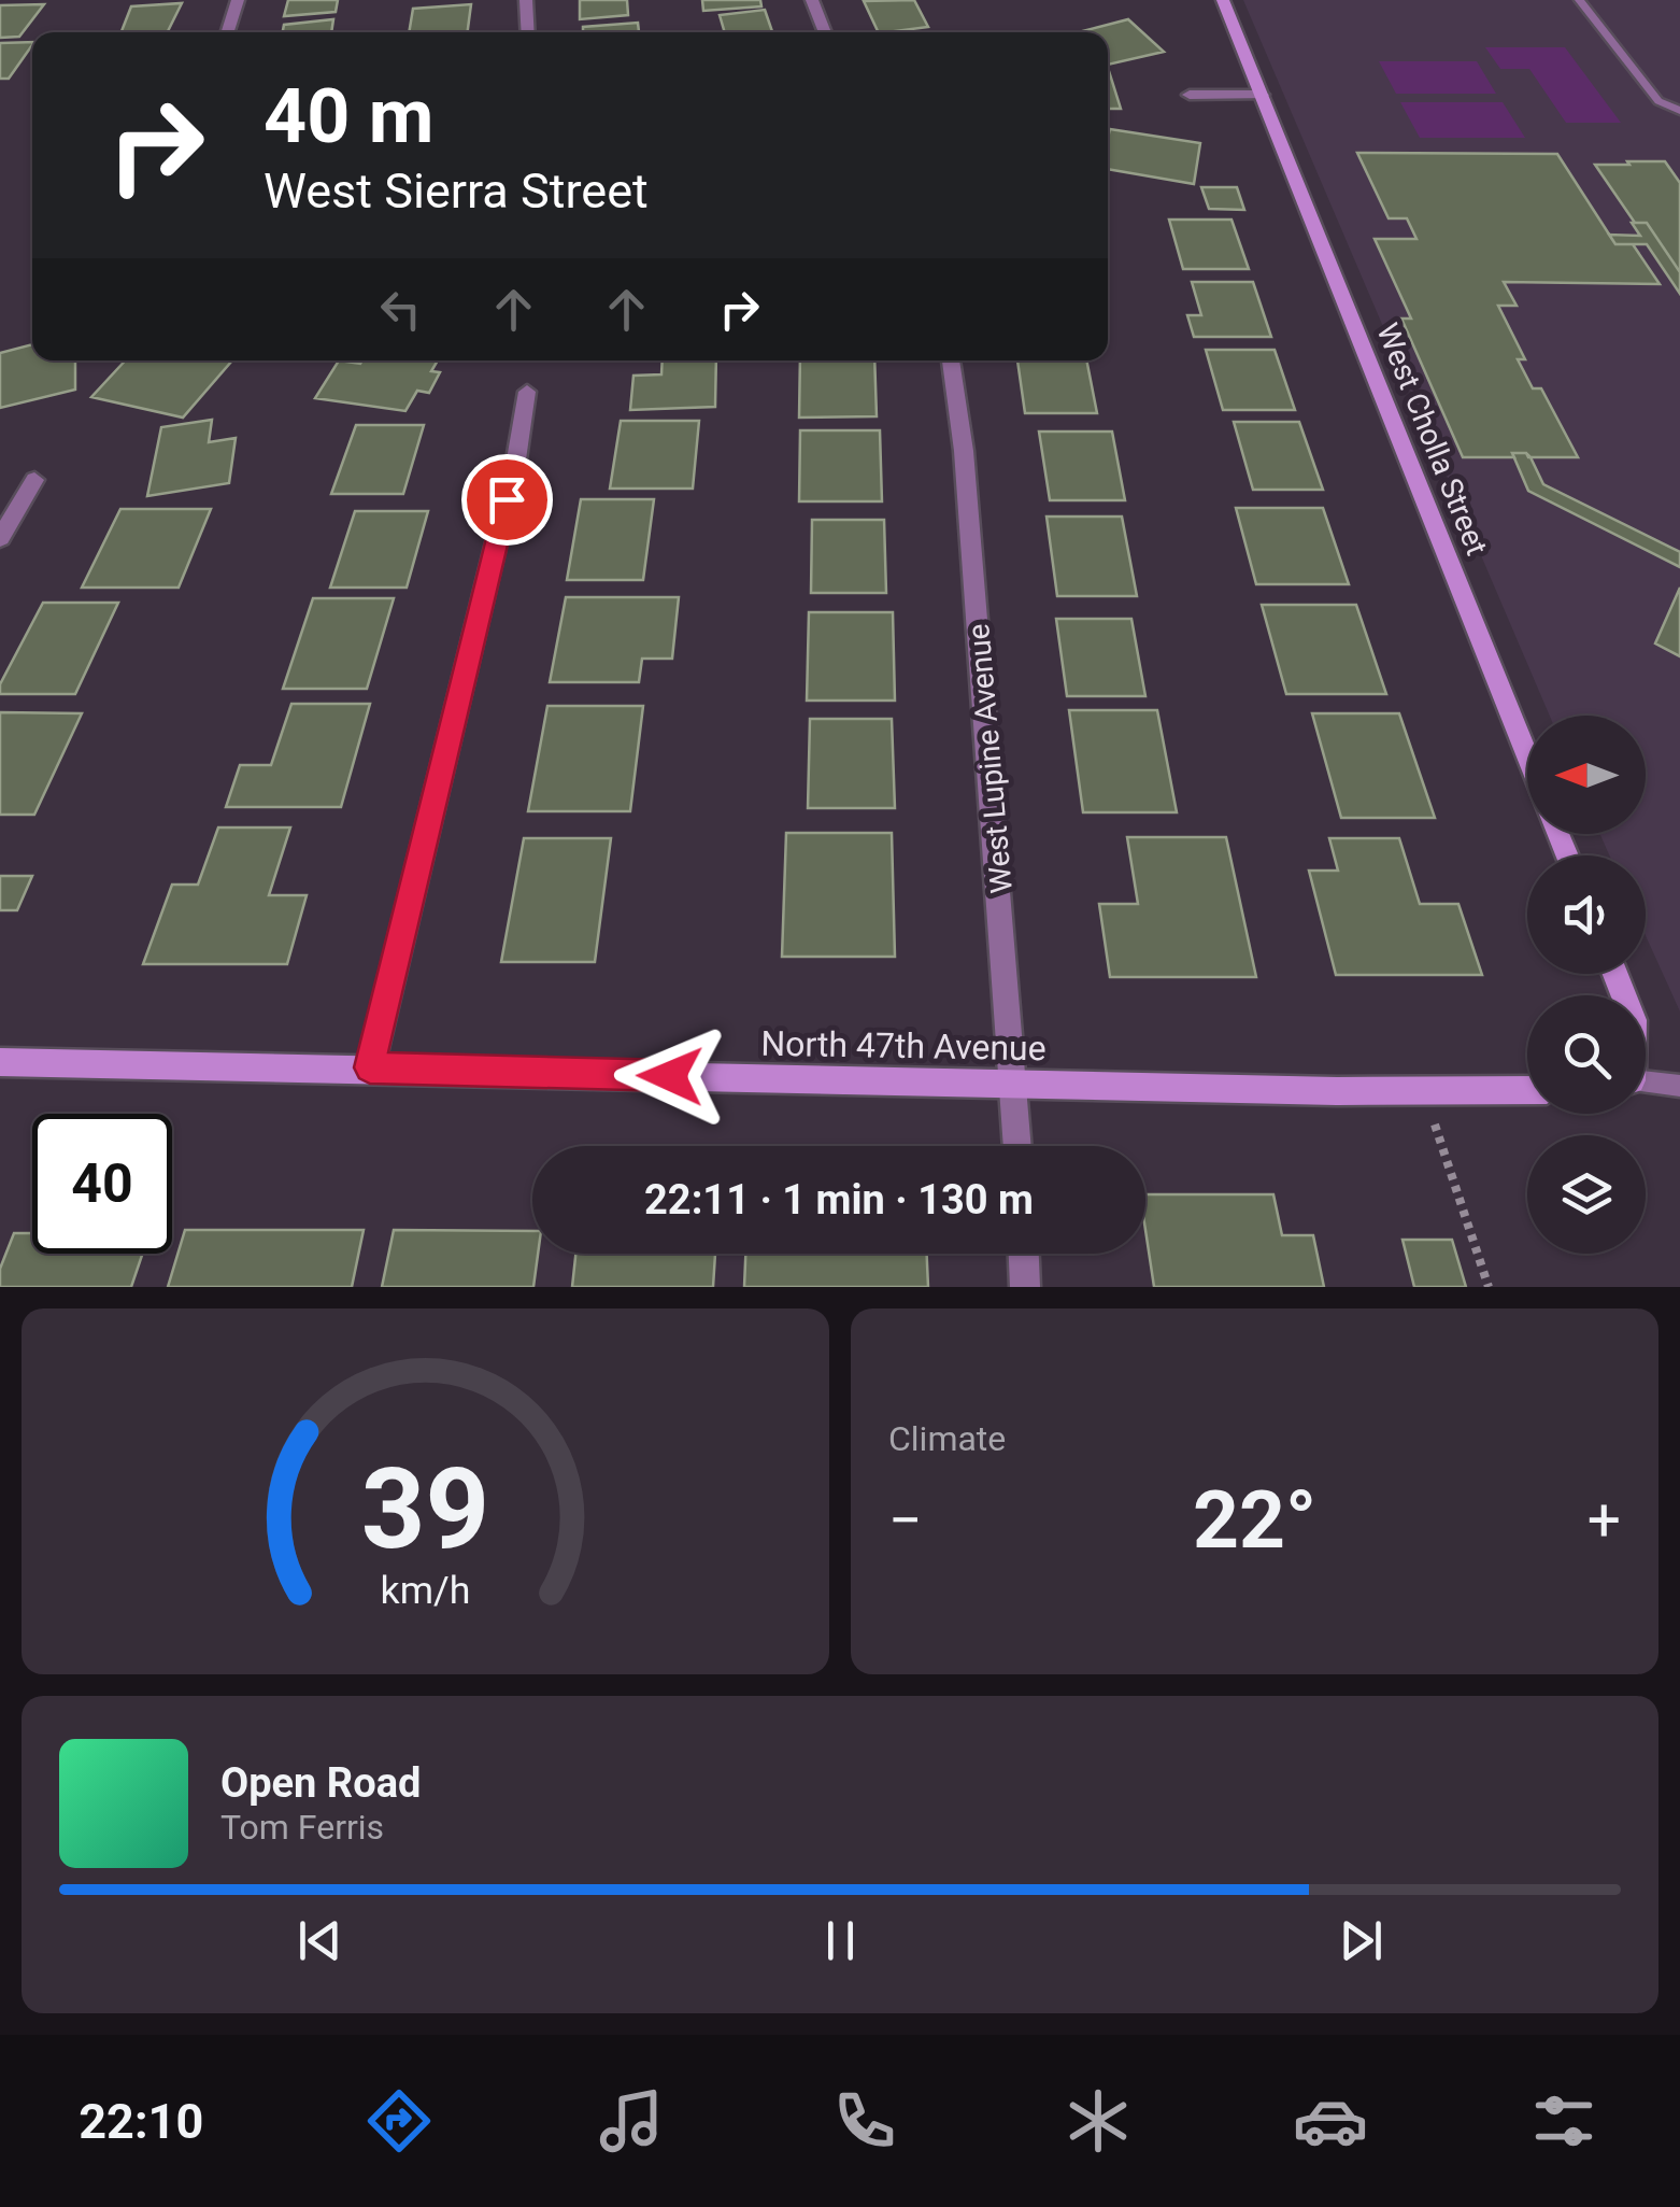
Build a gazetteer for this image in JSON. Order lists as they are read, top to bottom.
{
  "streets": {
    "street": ["West Cholla Street", "West Lupine Avenue", "North 47th Avenue"]
  },
  "crossings": [
    ["West Lupine Avenue", "North 47th Avenue"]
  ],
  "north": "left",
  "page": {
    "turn": ["40 m", "West Sierra Street"],
    "limit": "40",
    "trip": "22:11 · 1 min · 130 m",
    "tile": "Climate",
    "heat": ["−", "22°", "+"],
    "song": ["Open Road", "Tom Ferris"],
    "tabs": "22:10",
    "gauge": ["39", "km/h"]
  }
}
